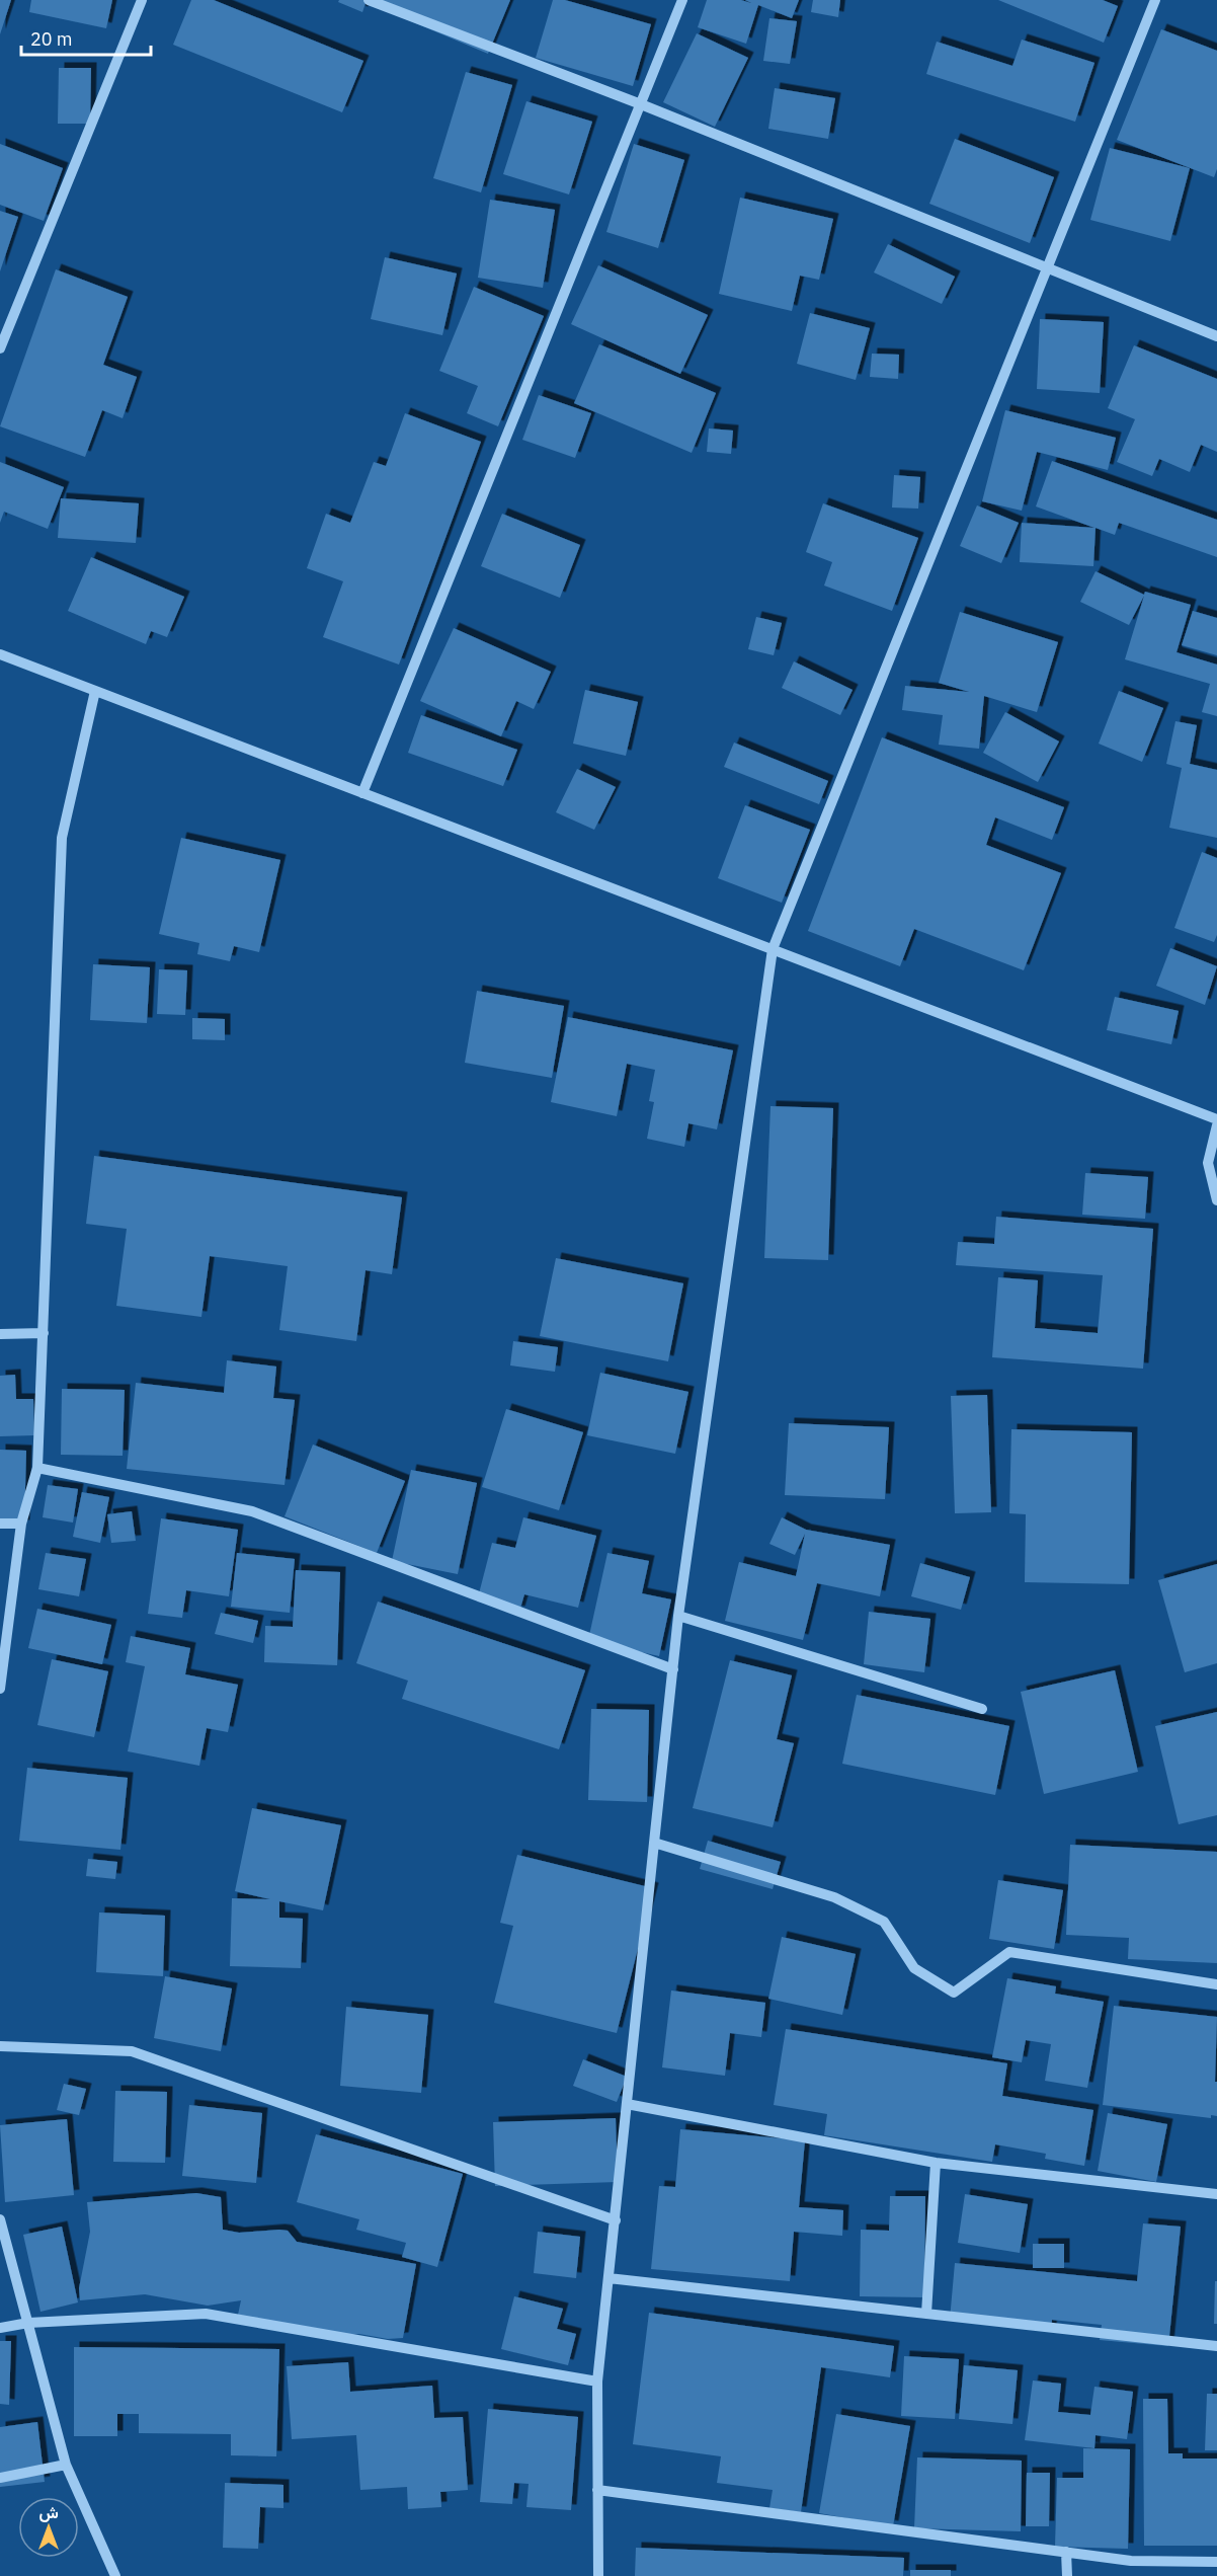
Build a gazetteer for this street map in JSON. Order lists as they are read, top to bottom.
{
  "scale_bar": "20 m",
  "north": "top"
}
